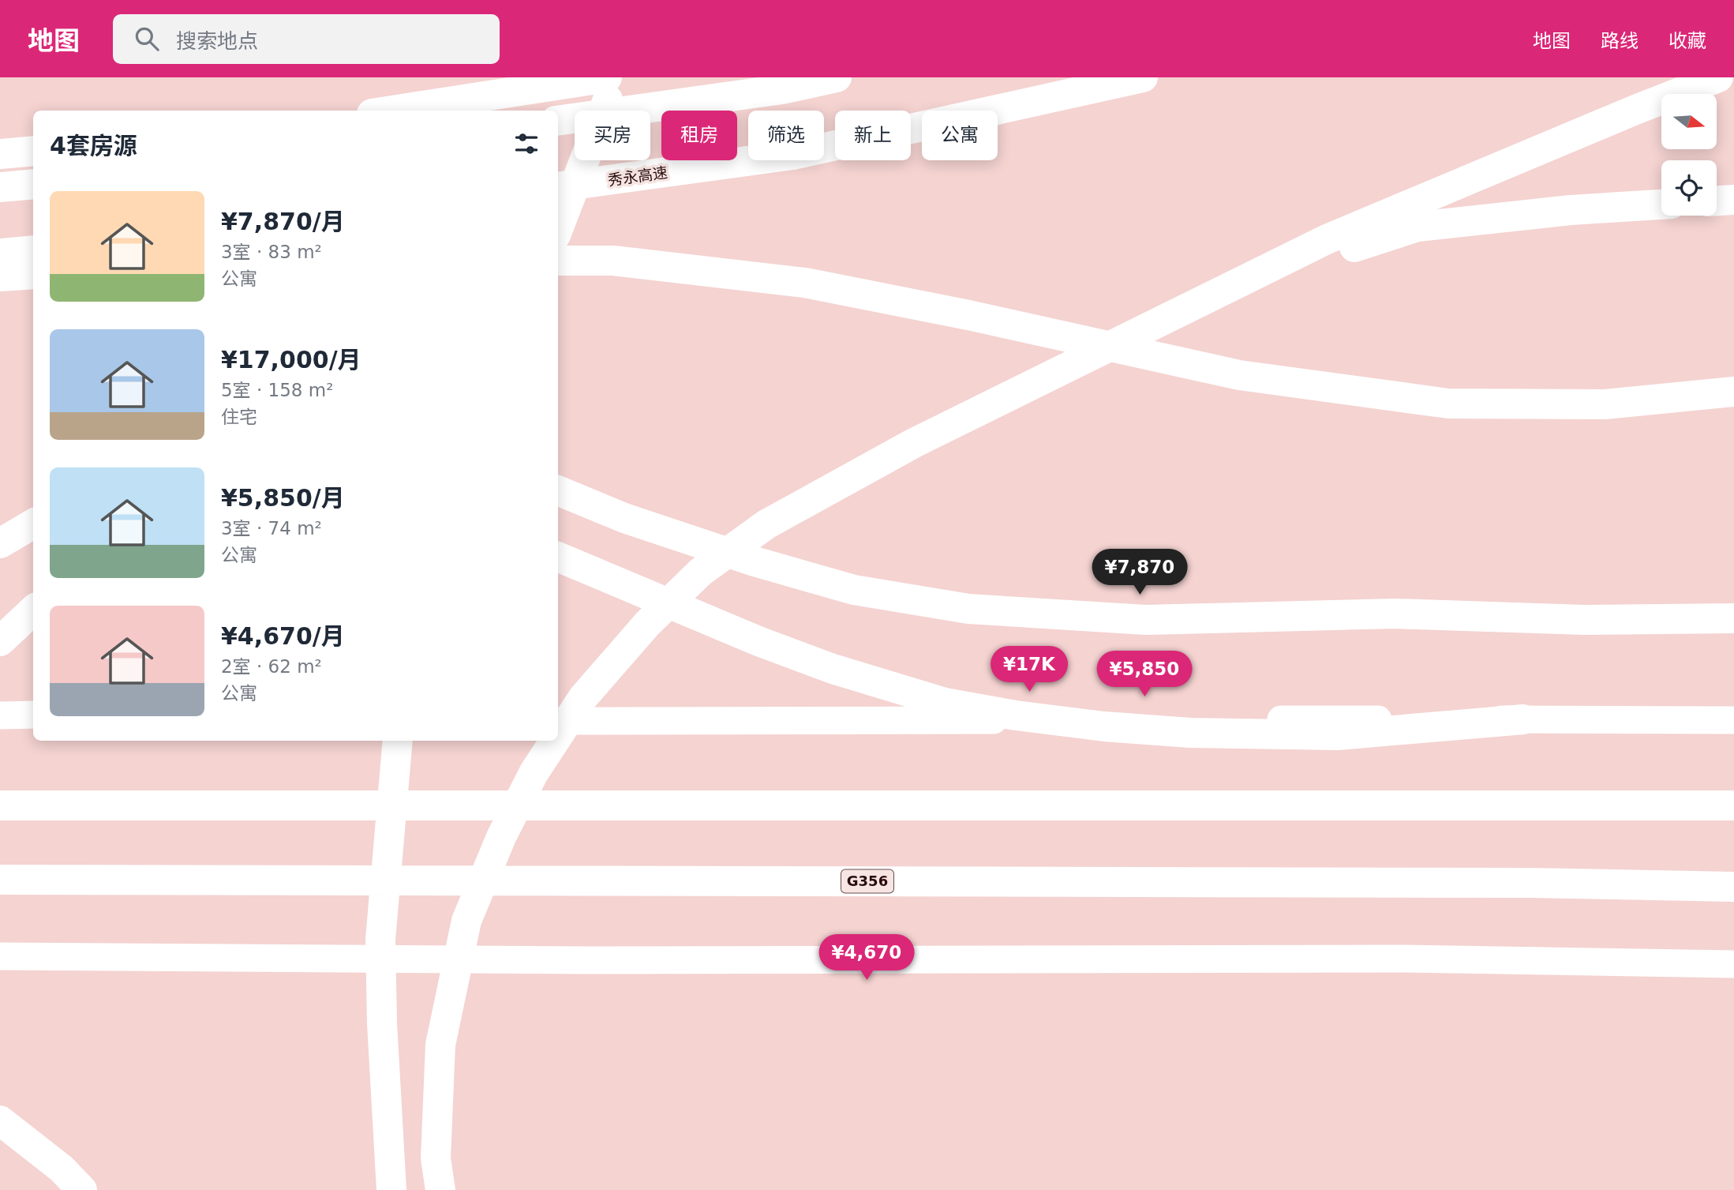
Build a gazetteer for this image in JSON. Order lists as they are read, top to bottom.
{
  "streets": {
    "main road": ["秀永高速", "G356"]
  },
  "north": "right",
  "page": {
    "header": "地图",
    "search": "搜索地点",
    "nav": ["地图", "路线", "收藏"],
    "chip": [
      "买房",
      "租房",
      "筛选",
      "新上",
      "公寓"
    ],
    "heading": "4套房源",
    "list": [
      {
        "name": "¥7,870/月",
        "note": "3室 · 83 m² · 公寓"
      },
      {
        "name": "¥17,000/月",
        "note": "5室 · 158 m² · 住宅"
      },
      {
        "name": "¥5,850/月",
        "note": "3室 · 74 m² · 公寓"
      },
      {
        "name": "¥4,670/月",
        "note": "2室 · 62 m² · 公寓"
      }
    ],
    "price": [
      "¥7,870",
      "¥17K",
      "¥5,850",
      "¥4,670"
    ]
  }
}
